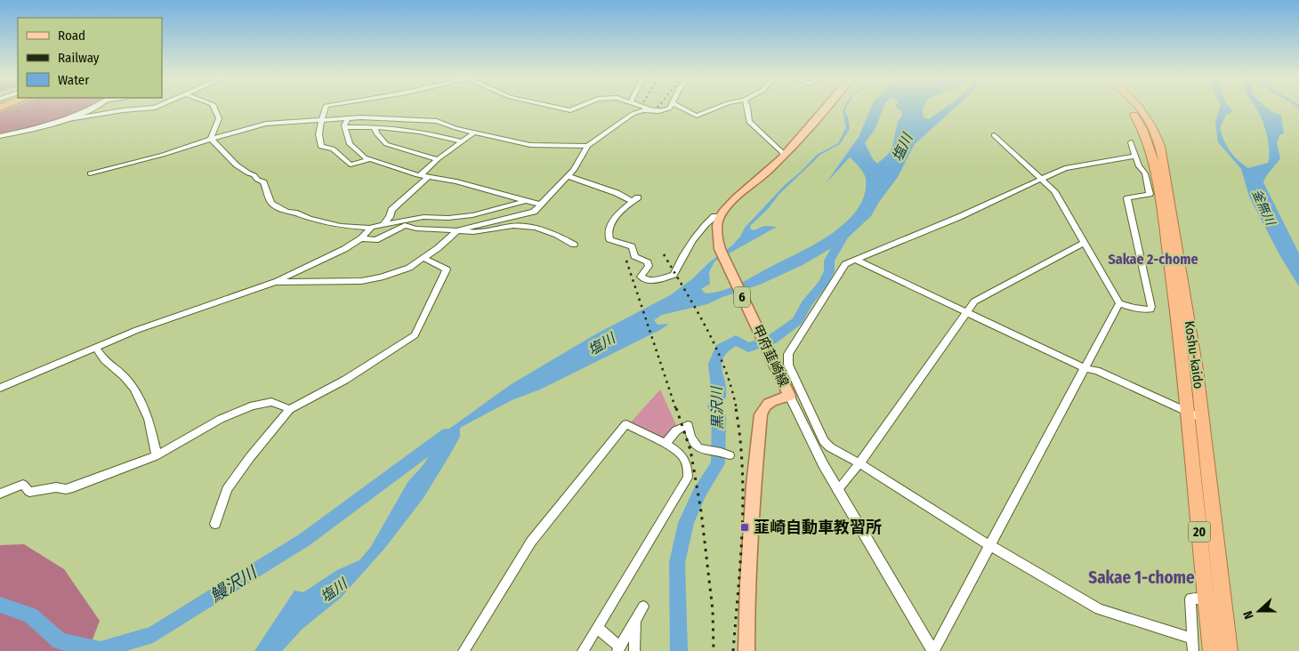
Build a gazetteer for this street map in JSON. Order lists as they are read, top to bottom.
{
  "streets": {
    "highway": ["Koshu-kaido", "20"],
    "main road": ["6", "甲府韮崎線"]
  },
  "districts": ["Sakae 2-chome", "Sakae 1-chome"],
  "water": [
    "塩川",
    "釜無川",
    "黒沢川",
    "鰻沢川"
  ],
  "places": {
    "transit": ["韮崎自動車教習所"]
  },
  "legend": ["Road", "Railway", "Water"],
  "north": "left"
}
